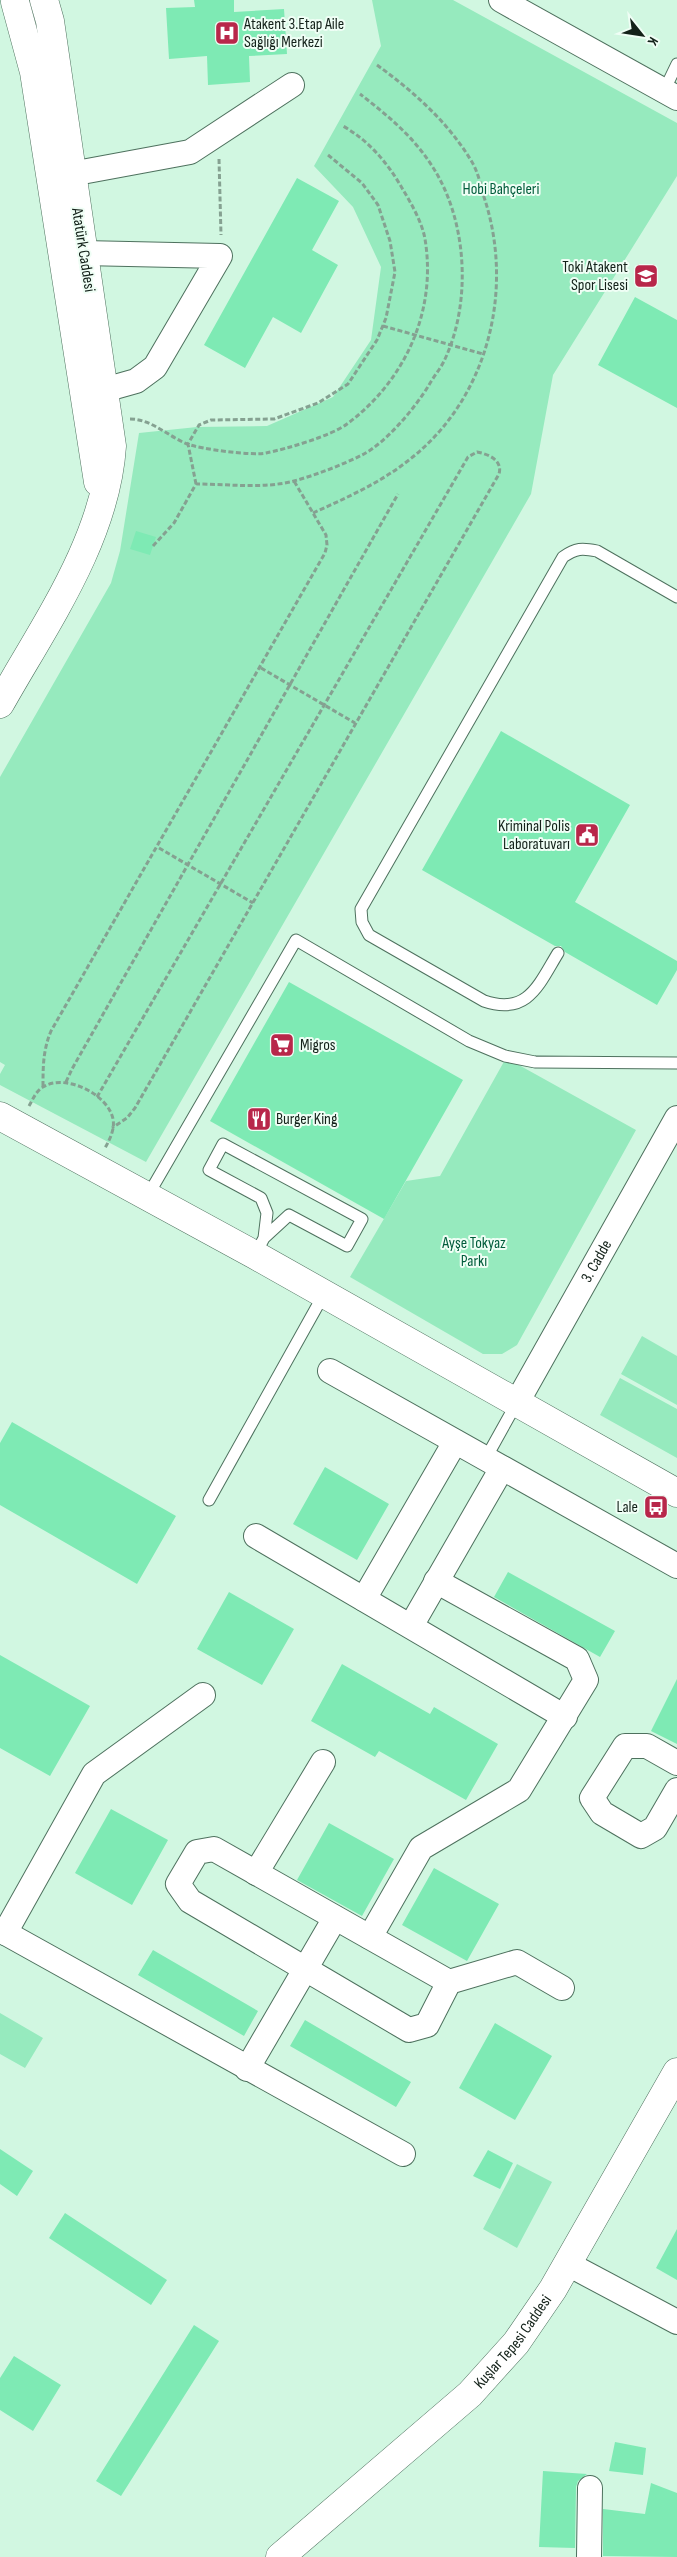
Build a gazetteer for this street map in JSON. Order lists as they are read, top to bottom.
{
  "streets": {
    "street": ["Atatürk Caddesi", "3. Cadde", "Kuşlar Tepesi Caddesi"]
  },
  "parks": ["Hobi Bahçeleri", "Ayşe Tokyaz Parkı"],
  "places": {
    "hospital": ["Atakent 3.Etap Aile Sağlığı Merkezi"],
    "school or university": ["Toki Atakent Spor Lisesi"],
    "public building": ["Kriminal Polis Laboratuvarı"],
    "supermarket": ["Migros"],
    "restaurant": ["Burger King"],
    "bus stop": ["Lale"]
  },
  "north": "bottom right"
}
